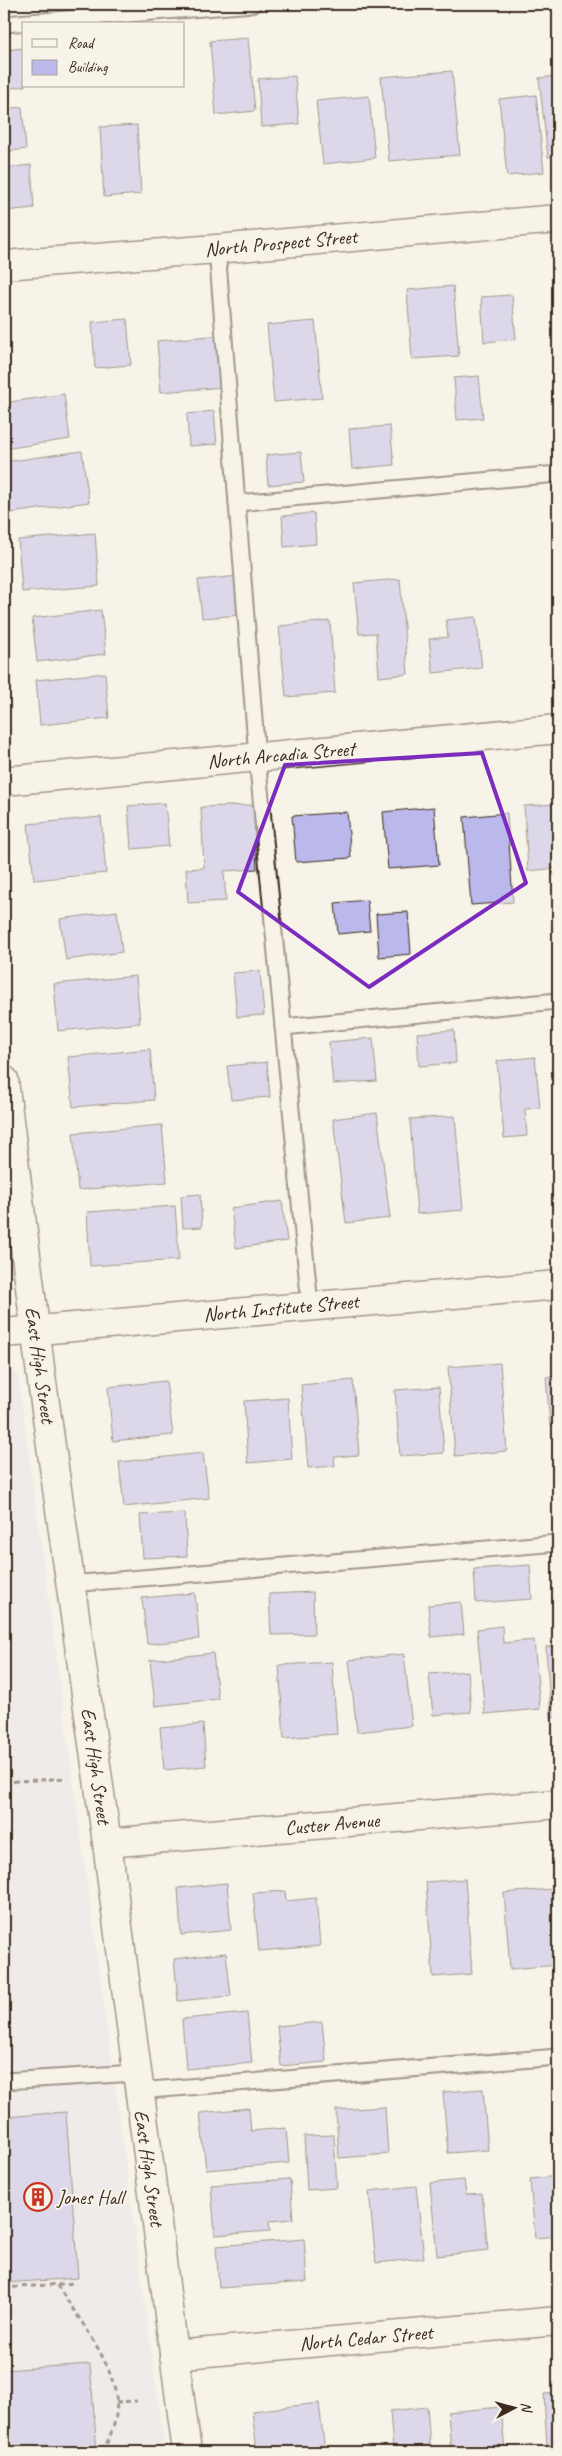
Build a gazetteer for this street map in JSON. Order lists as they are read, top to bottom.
{
  "streets": {
    "street": [
      "North Prospect Street",
      "North Arcadia Street",
      "North Institute Street",
      "East High Street",
      "Custer Avenue",
      "North Cedar Street"
    ]
  },
  "crossings": [
    ["North Institute Street", "East High Street"],
    ["East High Street", "Custer Avenue"],
    ["East High Street", "North Cedar Street"]
  ],
  "places": {
    "building": ["Jones Hall"]
  },
  "legend": ["Road", "Building"],
  "north": "right"
}
